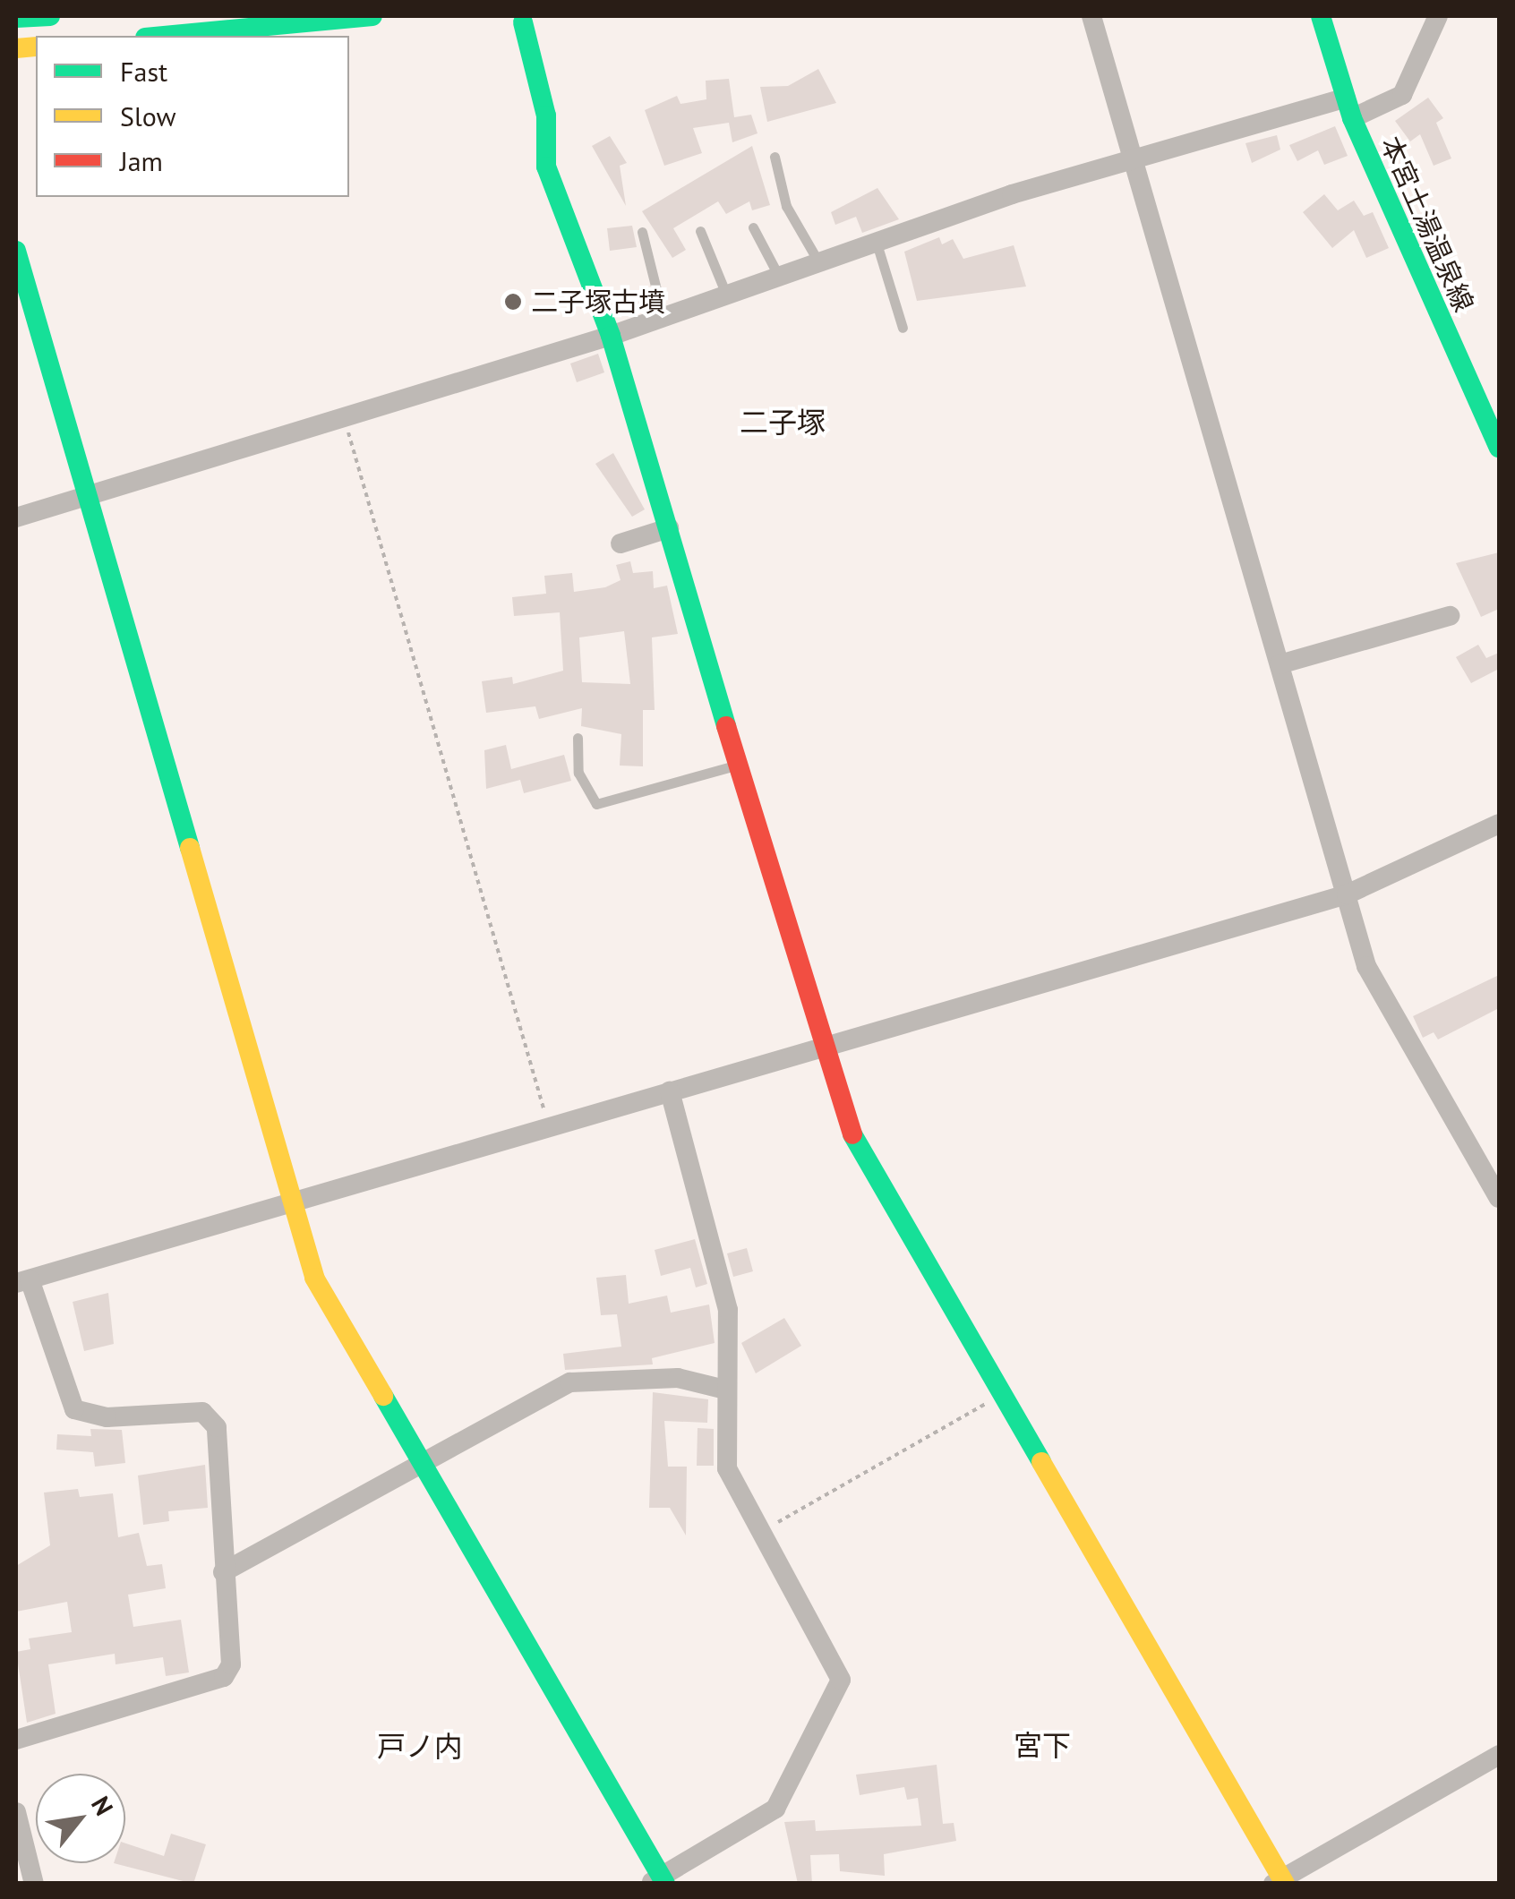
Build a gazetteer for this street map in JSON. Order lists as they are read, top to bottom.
{
  "streets": {
    "main road": ["本宮土湯温泉線"]
  },
  "districts": ["二子塚", "宮下", "戸ノ内"],
  "places": ["二子塚古墳"],
  "legend": ["Fast", "Slow", "Jam"],
  "north": "top right"
}
